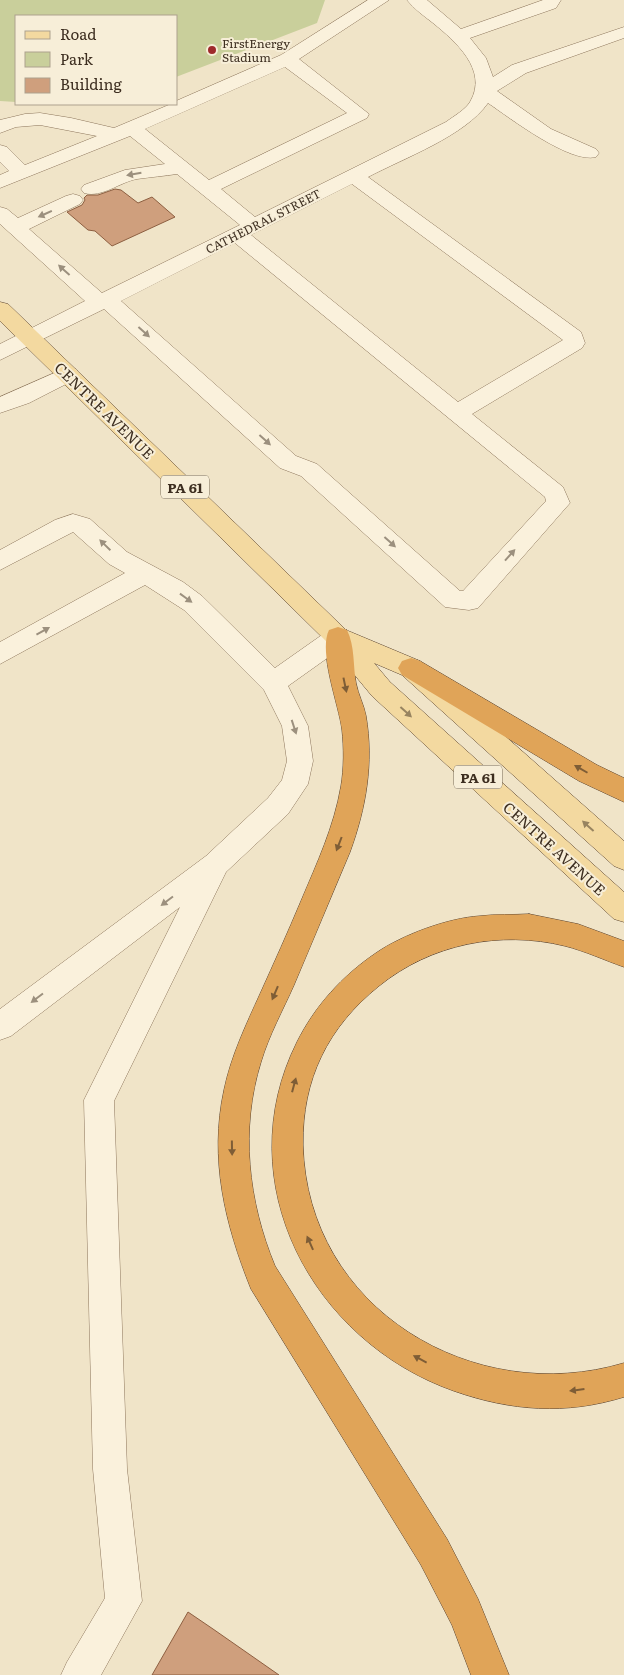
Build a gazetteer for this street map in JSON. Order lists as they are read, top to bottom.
{
  "streets": {
    "main road": ["CENTRE AVENUE", "PA 61"],
    "street": ["CATHEDRAL STREET"]
  },
  "crossings": [
    ["CATHEDRAL STREET", "CENTRE AVENUE"]
  ],
  "places": ["FirstEnergy Stadium"],
  "legend": ["Road", "Park", "Building"]
}
